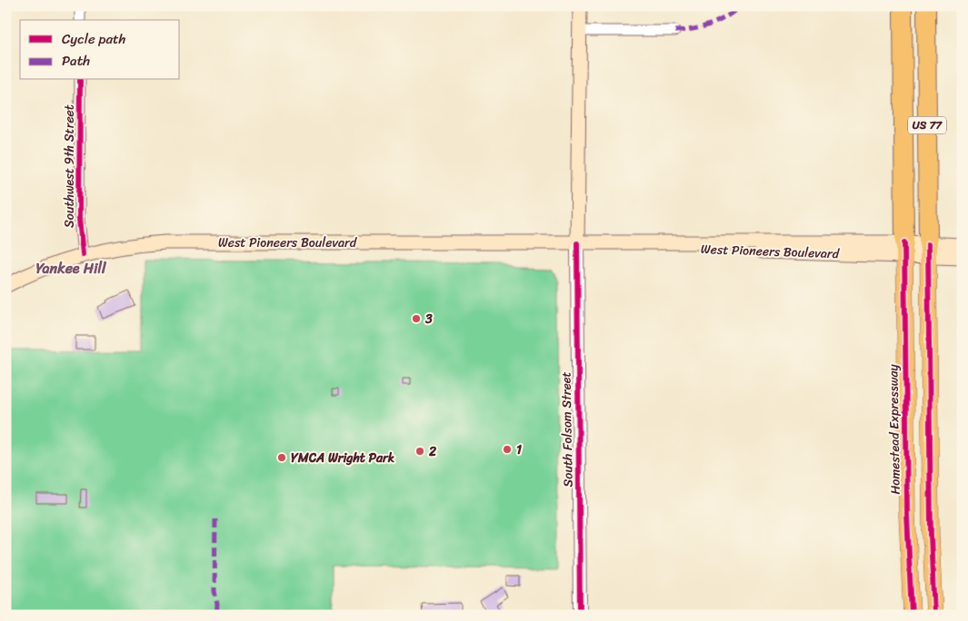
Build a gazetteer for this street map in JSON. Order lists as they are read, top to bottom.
{
  "streets": {
    "highway": ["US 77", "Homestead Expressway"],
    "main road": ["West Pioneers Boulevard", "South Folsom Street"],
    "street": ["Southwest 9th Street"]
  },
  "crossings": [
    ["US 77", "West Pioneers Boulevard"],
    ["Southwest 9th Street", "West Pioneers Boulevard"],
    ["West Pioneers Boulevard", "South Folsom Street"],
    ["West Pioneers Boulevard", "Homestead Expressway"]
  ],
  "districts": ["Yankee Hill"],
  "places": [
    "3",
    "1",
    "2",
    "YMCA Wright Park"
  ],
  "legend": ["Cycle path", "Path"]
}
